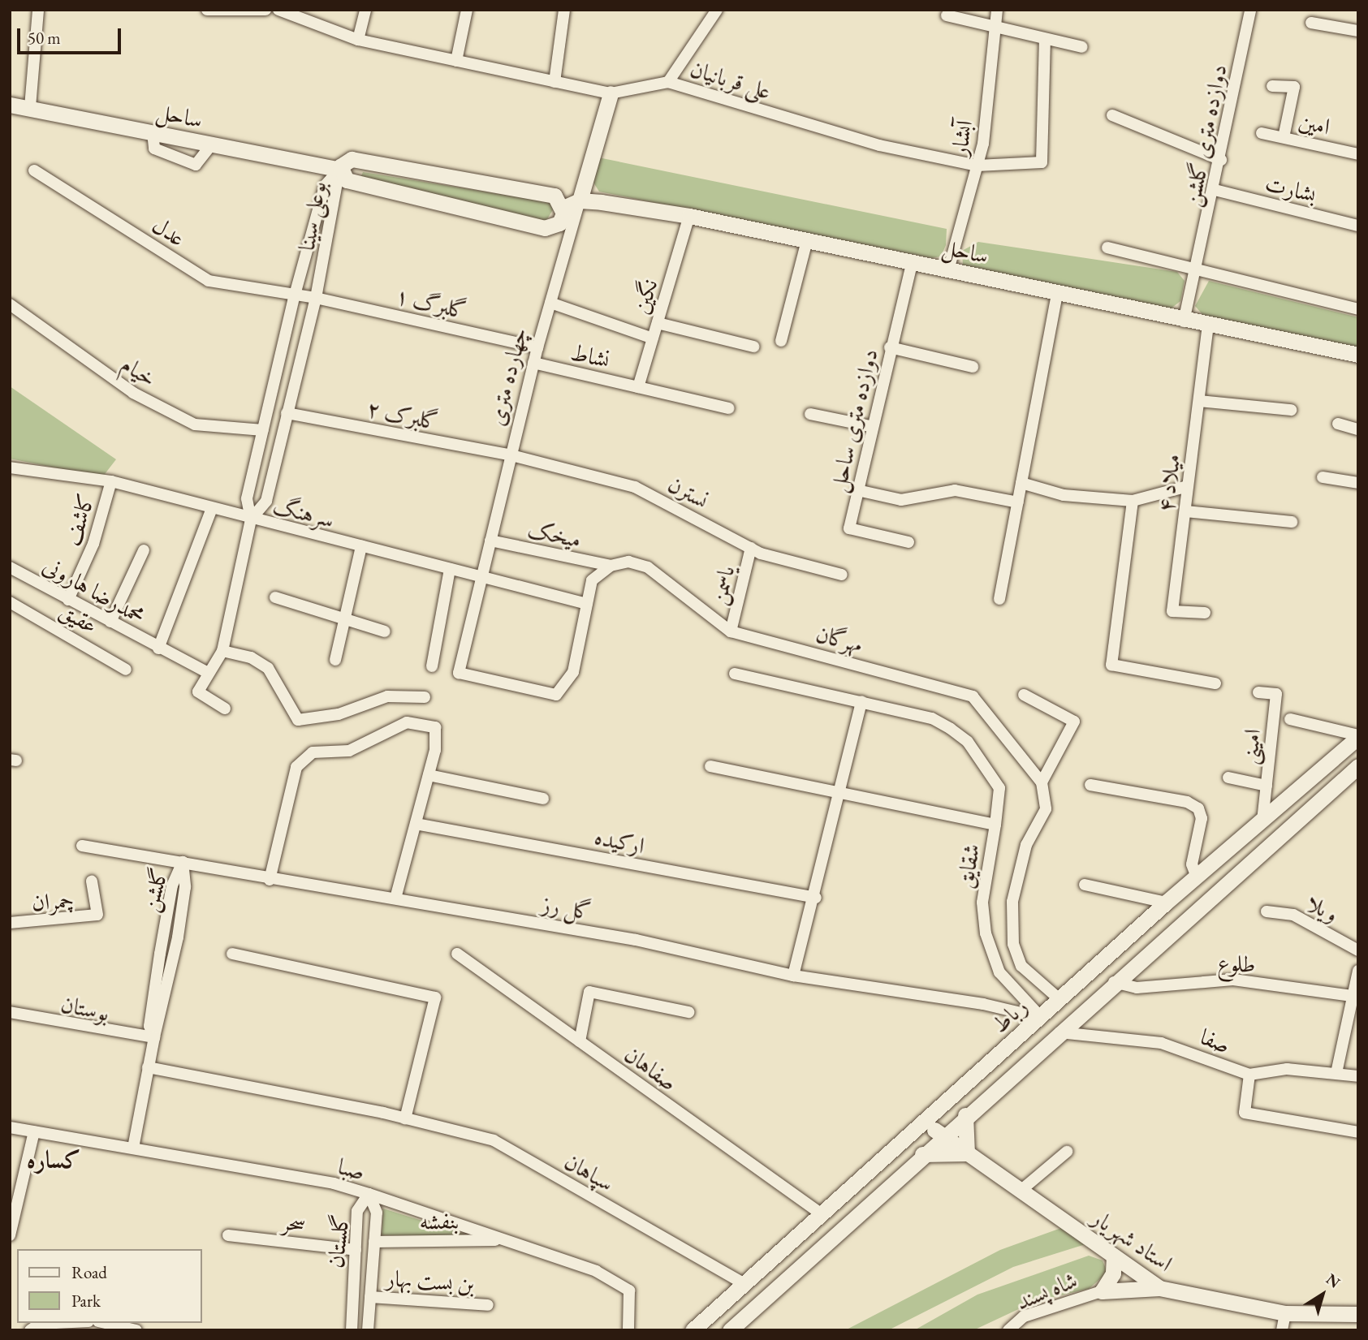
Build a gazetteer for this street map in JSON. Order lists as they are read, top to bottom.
{
  "streets": {
    "street": [
      "علی قربانیان",
      "ساحل",
      "امین",
      "دوازده متری گلشن",
      "آبشار",
      "بشارت",
      "بوعلی سینا",
      "عدل",
      "نگین",
      "گلبرگ ۱",
      "نشاط",
      "خیام",
      "چهارده متری",
      "گلبرک ۲",
      "دوازده متری ساحل",
      "میلاد ۴",
      "نسترن",
      "سرهنگ",
      "کاشف",
      "میخک",
      "یاسمن",
      "محمدرضا هارونی",
      "عقیق",
      "مهرگان",
      "امینی",
      "ارکیده",
      "شقایق",
      "گلشن",
      "چمران",
      "گل رز",
      "ویلا",
      "طلوع",
      "بوستان",
      "رباط",
      "صفا",
      "صفاهان",
      "صبا",
      "سپاهان",
      "بنفشه",
      "سحر",
      "استاد شهریار",
      "گلستان",
      "بن بست بهار",
      "شاه پسند"
    ]
  },
  "crossings": [
    ["علی قربانیان", "آبشار"],
    ["علی قربانیان", "چهارده متری"],
    ["ساحل", "دوازده متری گلشن"],
    ["ساحل", "آبشار"],
    ["ساحل", "بوعلی سینا"],
    ["ساحل", "نگین"],
    ["ساحل", "چهارده متری"],
    ["ساحل", "دوازده متری ساحل"],
    ["ساحل", "میلاد ۴"],
    ["دوازده متری گلشن", "بشارت"],
    ["بوعلی سینا", "عدل"],
    ["بوعلی سینا", "گلبرگ ۱"],
    ["بوعلی سینا", "خیام"],
    ["بوعلی سینا", "گلبرک ۲"],
    ["بوعلی سینا", "سرهنگ"],
    ["بوعلی سینا", "محمدرضا هارونی"],
    ["عدل", "گلبرگ ۱"],
    ["نگین", "نشاط"],
    ["گلبرگ ۱", "چهارده متری"],
    ["نشاط", "چهارده متری"],
    ["چهارده متری", "گلبرک ۲"],
    ["چهارده متری", "نسترن"],
    ["چهارده متری", "سرهنگ"],
    ["چهارده متری", "میخک"],
    ["گلبرک ۲", "نسترن"],
    ["نسترن", "یاسمن"],
    ["سرهنگ", "کاشف"],
    ["سرهنگ", "محمدرضا هارونی"],
    ["کاشف", "محمدرضا هارونی"],
    ["میخک", "مهرگان"],
    ["یاسمن", "مهرگان"],
    ["مهرگان", "رباط"],
    ["امینی", "رباط"],
    ["شقایق", "گل رز"],
    ["شقایق", "رباط"],
    ["گلشن", "گل رز"],
    ["گلشن", "بوستان"],
    ["گلشن", "صبا"],
    ["گلشن", "سپاهان"],
    ["گل رز", "رباط"],
    ["طلوع", "رباط"],
    ["رباط", "صفا"],
    ["رباط", "صفاهان"],
    ["رباط", "سپاهان"],
    ["رباط", "استاد شهریار"],
    ["صبا", "بنفشه"],
    ["صبا", "گلستان"],
    ["بنفشه", "گلستان"],
    ["سحر", "گلستان"],
    ["گلستان", "بن بست بهار"]
  ],
  "districts": ["کساره"],
  "legend": ["Road", "Park"],
  "scale_bar": "50 m",
  "north": "top right"
}
